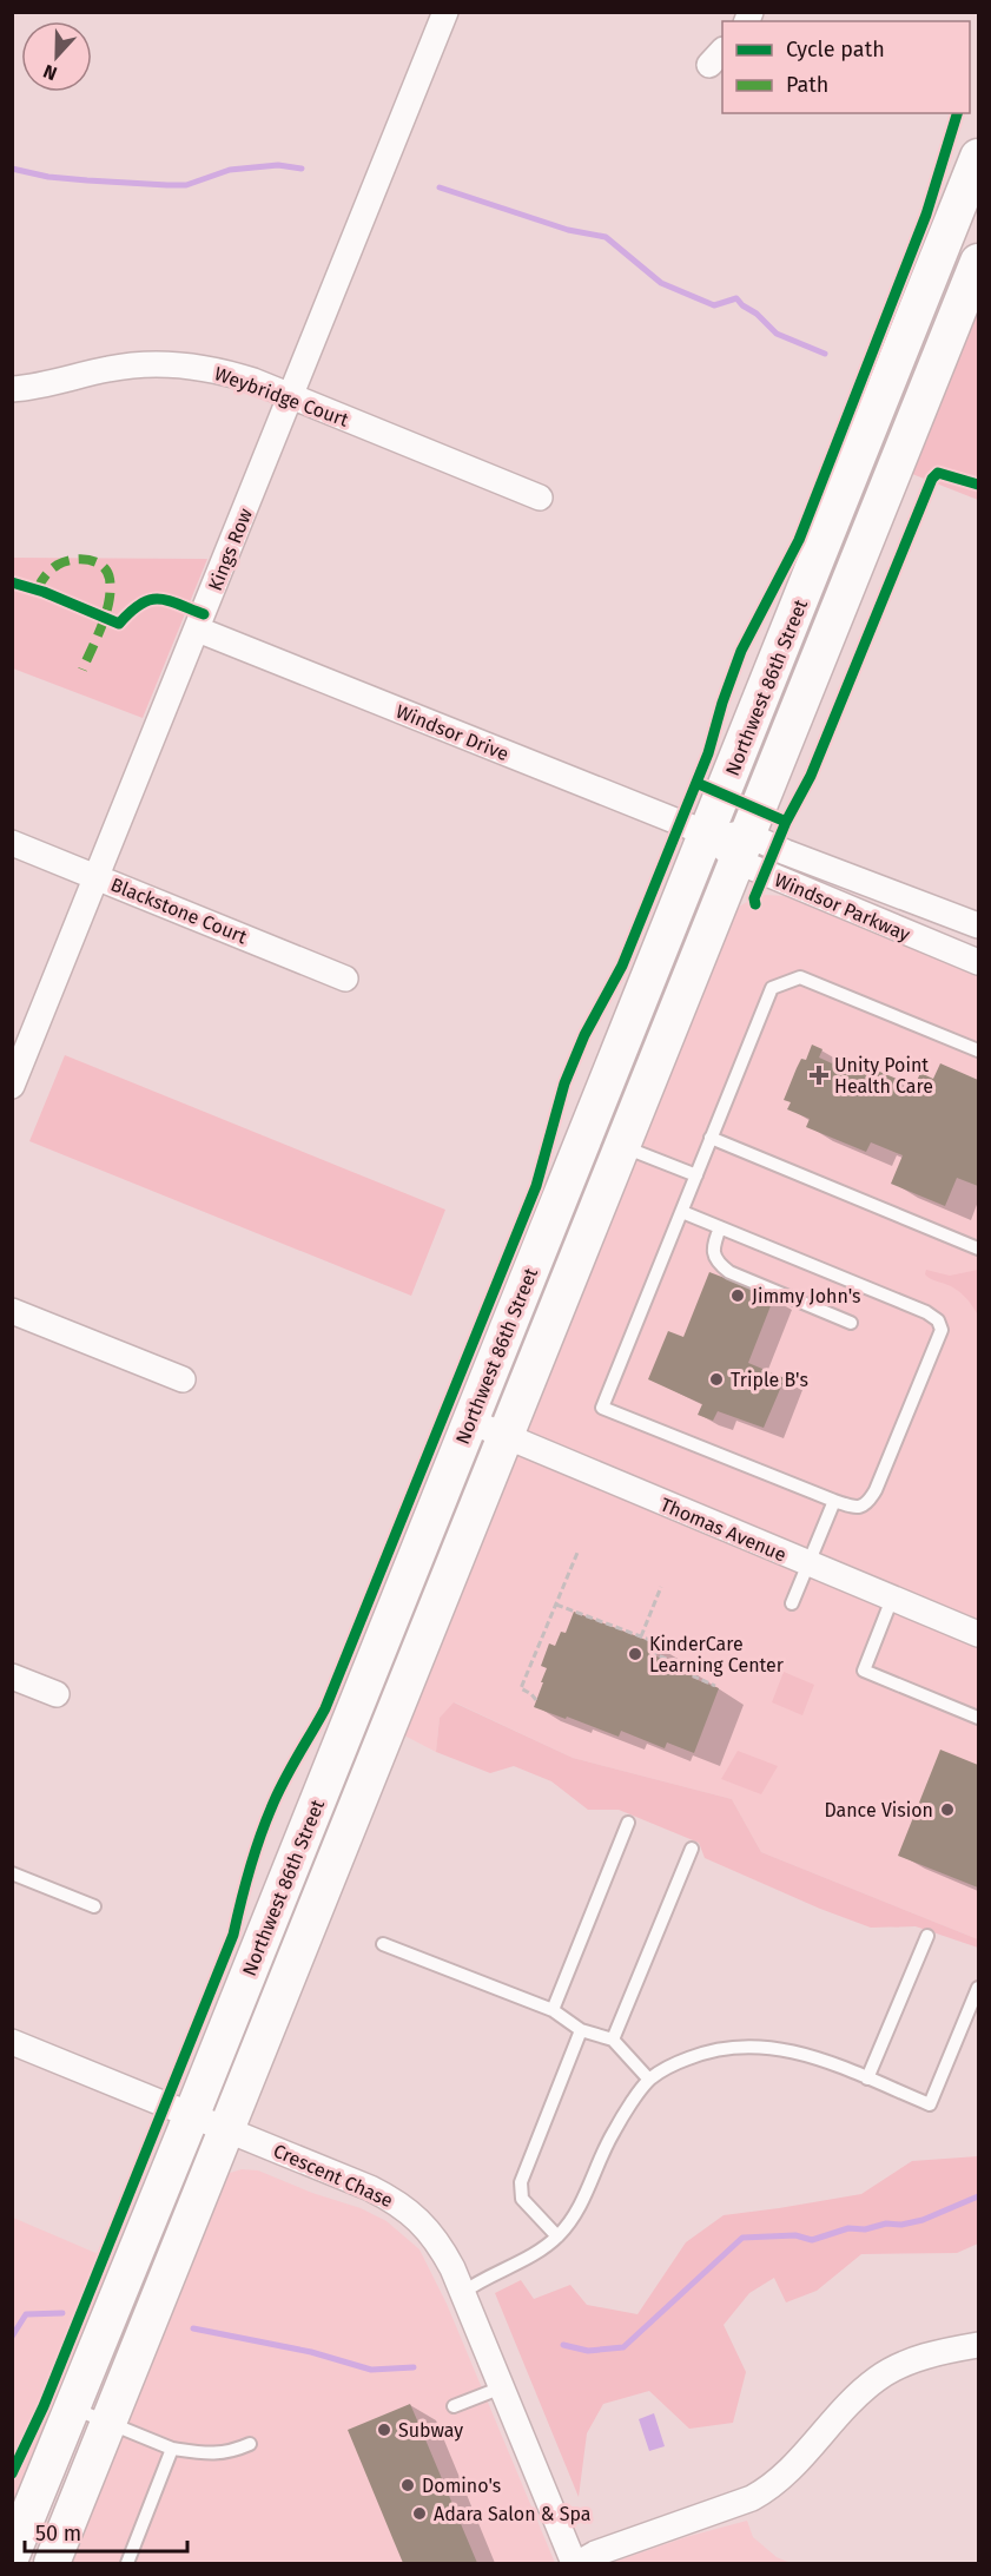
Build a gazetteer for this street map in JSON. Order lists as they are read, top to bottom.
{
  "streets": {
    "main road": ["Northwest 86th Street"],
    "street": [
      "Weybridge Court",
      "Kings Row",
      "Windsor Drive",
      "Windsor Parkway",
      "Blackstone Court",
      "Thomas Avenue",
      "Crescent Chase"
    ]
  },
  "crossings": [
    ["Weybridge Court", "Kings Row"],
    ["Kings Row", "Windsor Drive"],
    ["Kings Row", "Blackstone Court"],
    ["Northwest 86th Street", "Windsor Drive"],
    ["Northwest 86th Street", "Windsor Parkway"],
    ["Northwest 86th Street", "Thomas Avenue"],
    ["Northwest 86th Street", "Crescent Chase"],
    ["Windsor Drive", "Windsor Parkway"]
  ],
  "places": {
    "health": ["Unity Point Health Care"],
    "other": [
      "Jimmy John's",
      "Triple B's",
      "KinderCare Learning Center",
      "Dance Vision",
      "Subway",
      "Domino's",
      "Adara Salon & Spa"
    ]
  },
  "legend": ["Cycle path", "Path"],
  "scale_bar": "50 m",
  "north": "bottom"
}
